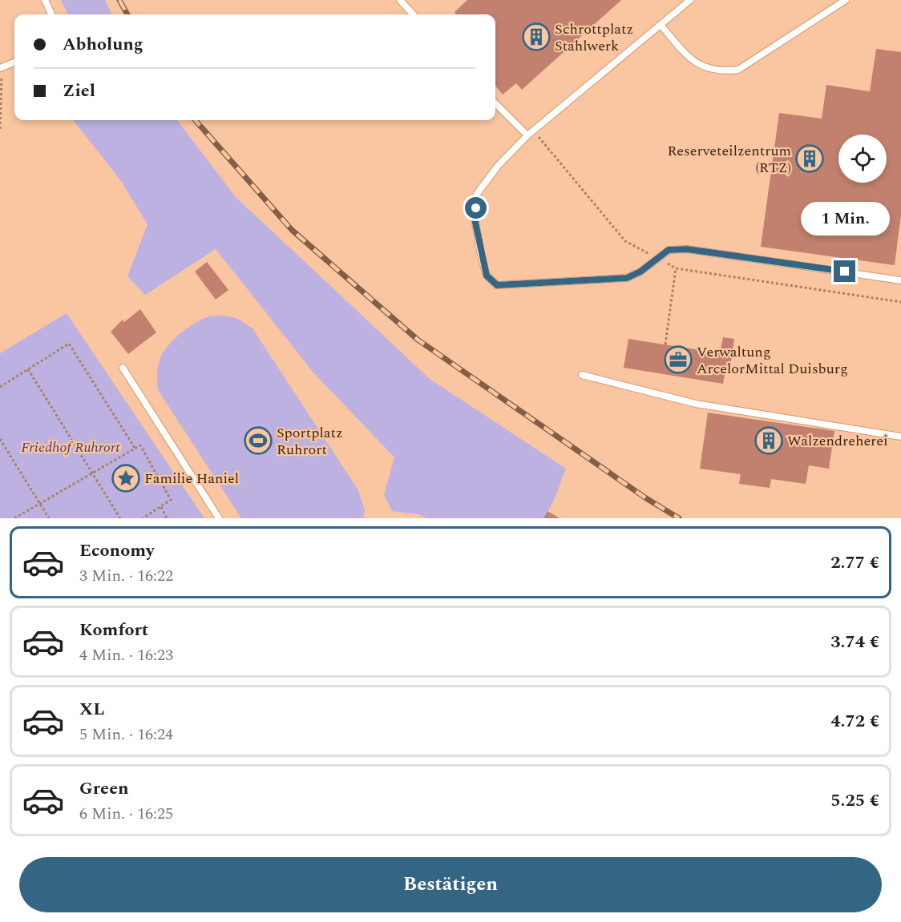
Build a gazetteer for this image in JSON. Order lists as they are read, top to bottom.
{
  "parks": ["Friedhof Ruhrort"],
  "places": {
    "building": ["Schrottplatz Stahlwerk", "Reserveteilzentrum (RTZ)", "Walzendreherei"],
    "office": ["Verwaltung ArcelorMittal Duisburg"],
    "sports": ["Sportplatz Ruhrort"],
    "place": ["Familie Haniel"]
  },
  "page": {
    "banner": ["Abholung", "Ziel"],
    "bubble": "1 Min.",
    "list": [
      {
        "name": "Economy",
        "note": "3 Min. · 16:22",
        "value": "2.77 €"
      },
      {
        "name": "Komfort",
        "note": "4 Min. · 16:23",
        "value": "3.74 €"
      },
      {
        "name": "XL",
        "note": "5 Min. · 16:24",
        "value": "4.72 €"
      },
      {
        "name": "Green",
        "note": "6 Min. · 16:25",
        "value": "5.25 €"
      }
    ],
    "buttons": "Bestätigen"
  }
}
